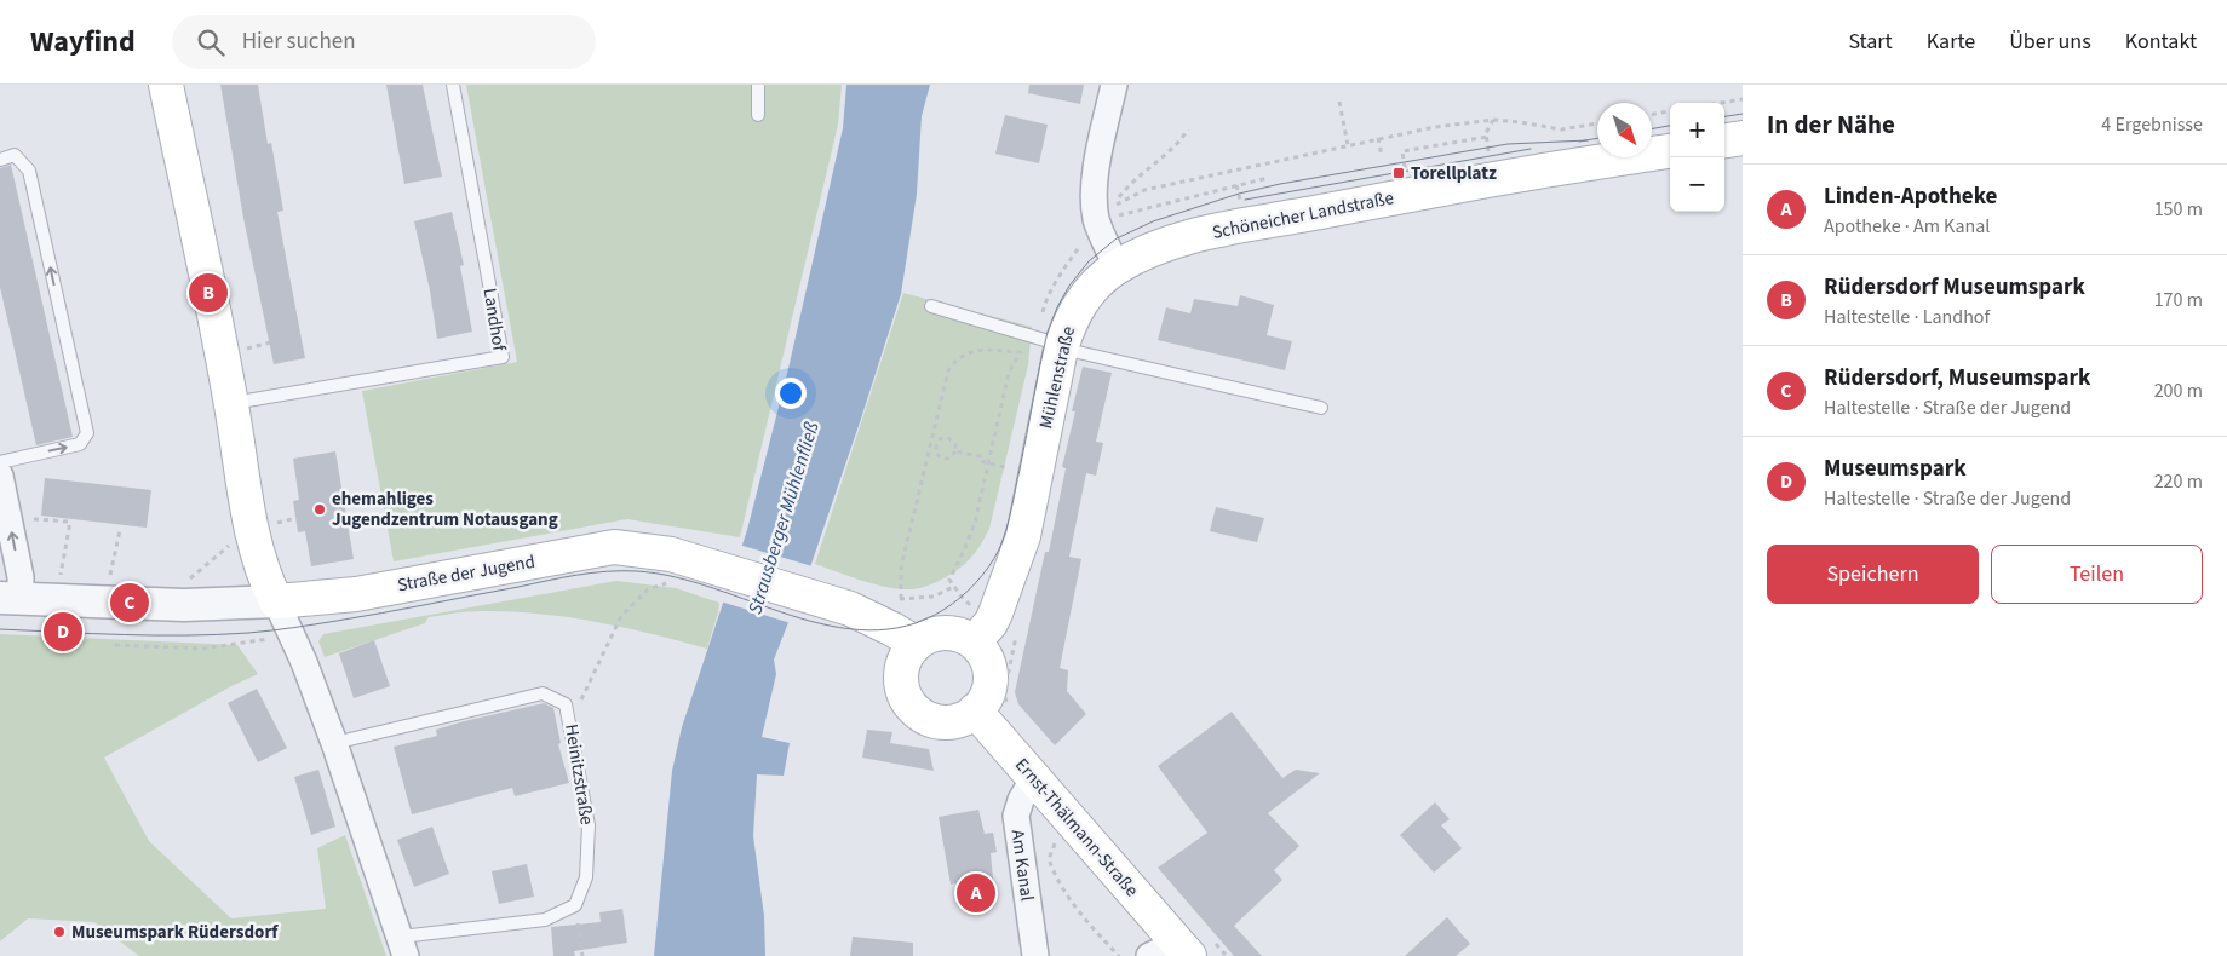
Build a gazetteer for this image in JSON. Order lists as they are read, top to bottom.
{
  "streets": {
    "main road": [
      "Schöneicher Landstraße",
      "Mühlenstraße",
      "Straße der Jugend",
      "Ernst-Thälmann-Straße"
    ],
    "street": ["Am Kanal"],
    "lane": ["Landhof", "Heinitzstraße"]
  },
  "crossings": [
    ["Schöneicher Landstraße", "Mühlenstraße"],
    ["Mühlenstraße", "Straße der Jugend"],
    ["Mühlenstraße", "Ernst-Thälmann-Straße"],
    ["Straße der Jugend", "Ernst-Thälmann-Straße"],
    ["Ernst-Thälmann-Straße", "Am Kanal"]
  ],
  "water": ["Strausberger Mühlenfließ"],
  "places": {
    "transit": ["Torellplatz"],
    "other": ["ehemahliges Jugendzentrum Notausgang", "Museumspark Rüdersdorf"]
  },
  "north": "bottom right",
  "page": {
    "header": "Wayfind",
    "search": "Hier suchen",
    "nav": [
      "Start",
      "Karte",
      "Über uns",
      "Kontakt"
    ],
    "heading": ["In der Nähe", "4 Ergebnisse"],
    "map_buttons": ["+", "−"],
    "list": [
      {
        "mark": "A",
        "name": "Linden-Apotheke",
        "note": "Apotheke · Am Kanal",
        "value": "150 m"
      },
      {
        "mark": "B",
        "name": "Rüdersdorf Museumspark",
        "note": "Haltestelle · Landhof",
        "value": "170 m"
      },
      {
        "mark": "C",
        "name": "Rüdersdorf, Museumspark",
        "note": "Haltestelle · Straße der Jugend",
        "value": "200 m"
      },
      {
        "mark": "D",
        "name": "Museumspark",
        "note": "Haltestelle · Straße der Jugend",
        "value": "220 m"
      }
    ],
    "pins": [
      "B",
      "C",
      "D",
      "A"
    ],
    "buttons": ["Speichern", "Teilen"]
  }
}
